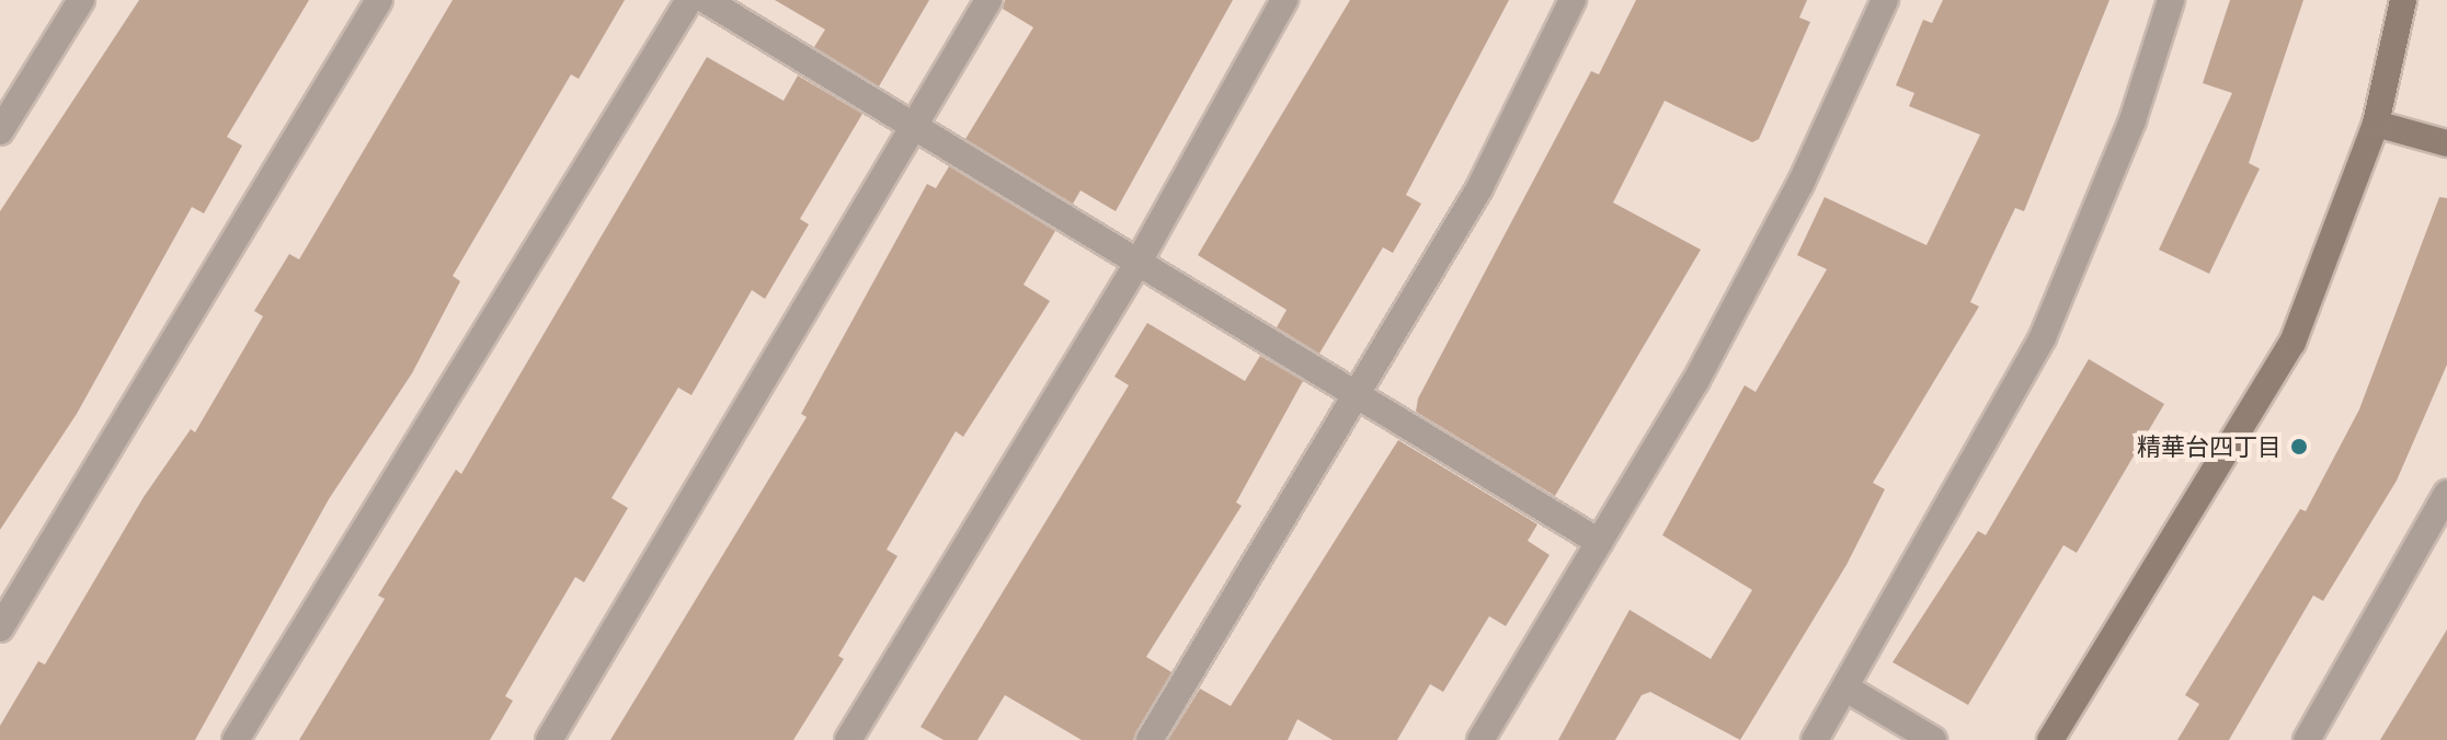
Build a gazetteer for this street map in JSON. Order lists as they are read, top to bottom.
{
  "places": ["精華台四丁目"]
}
